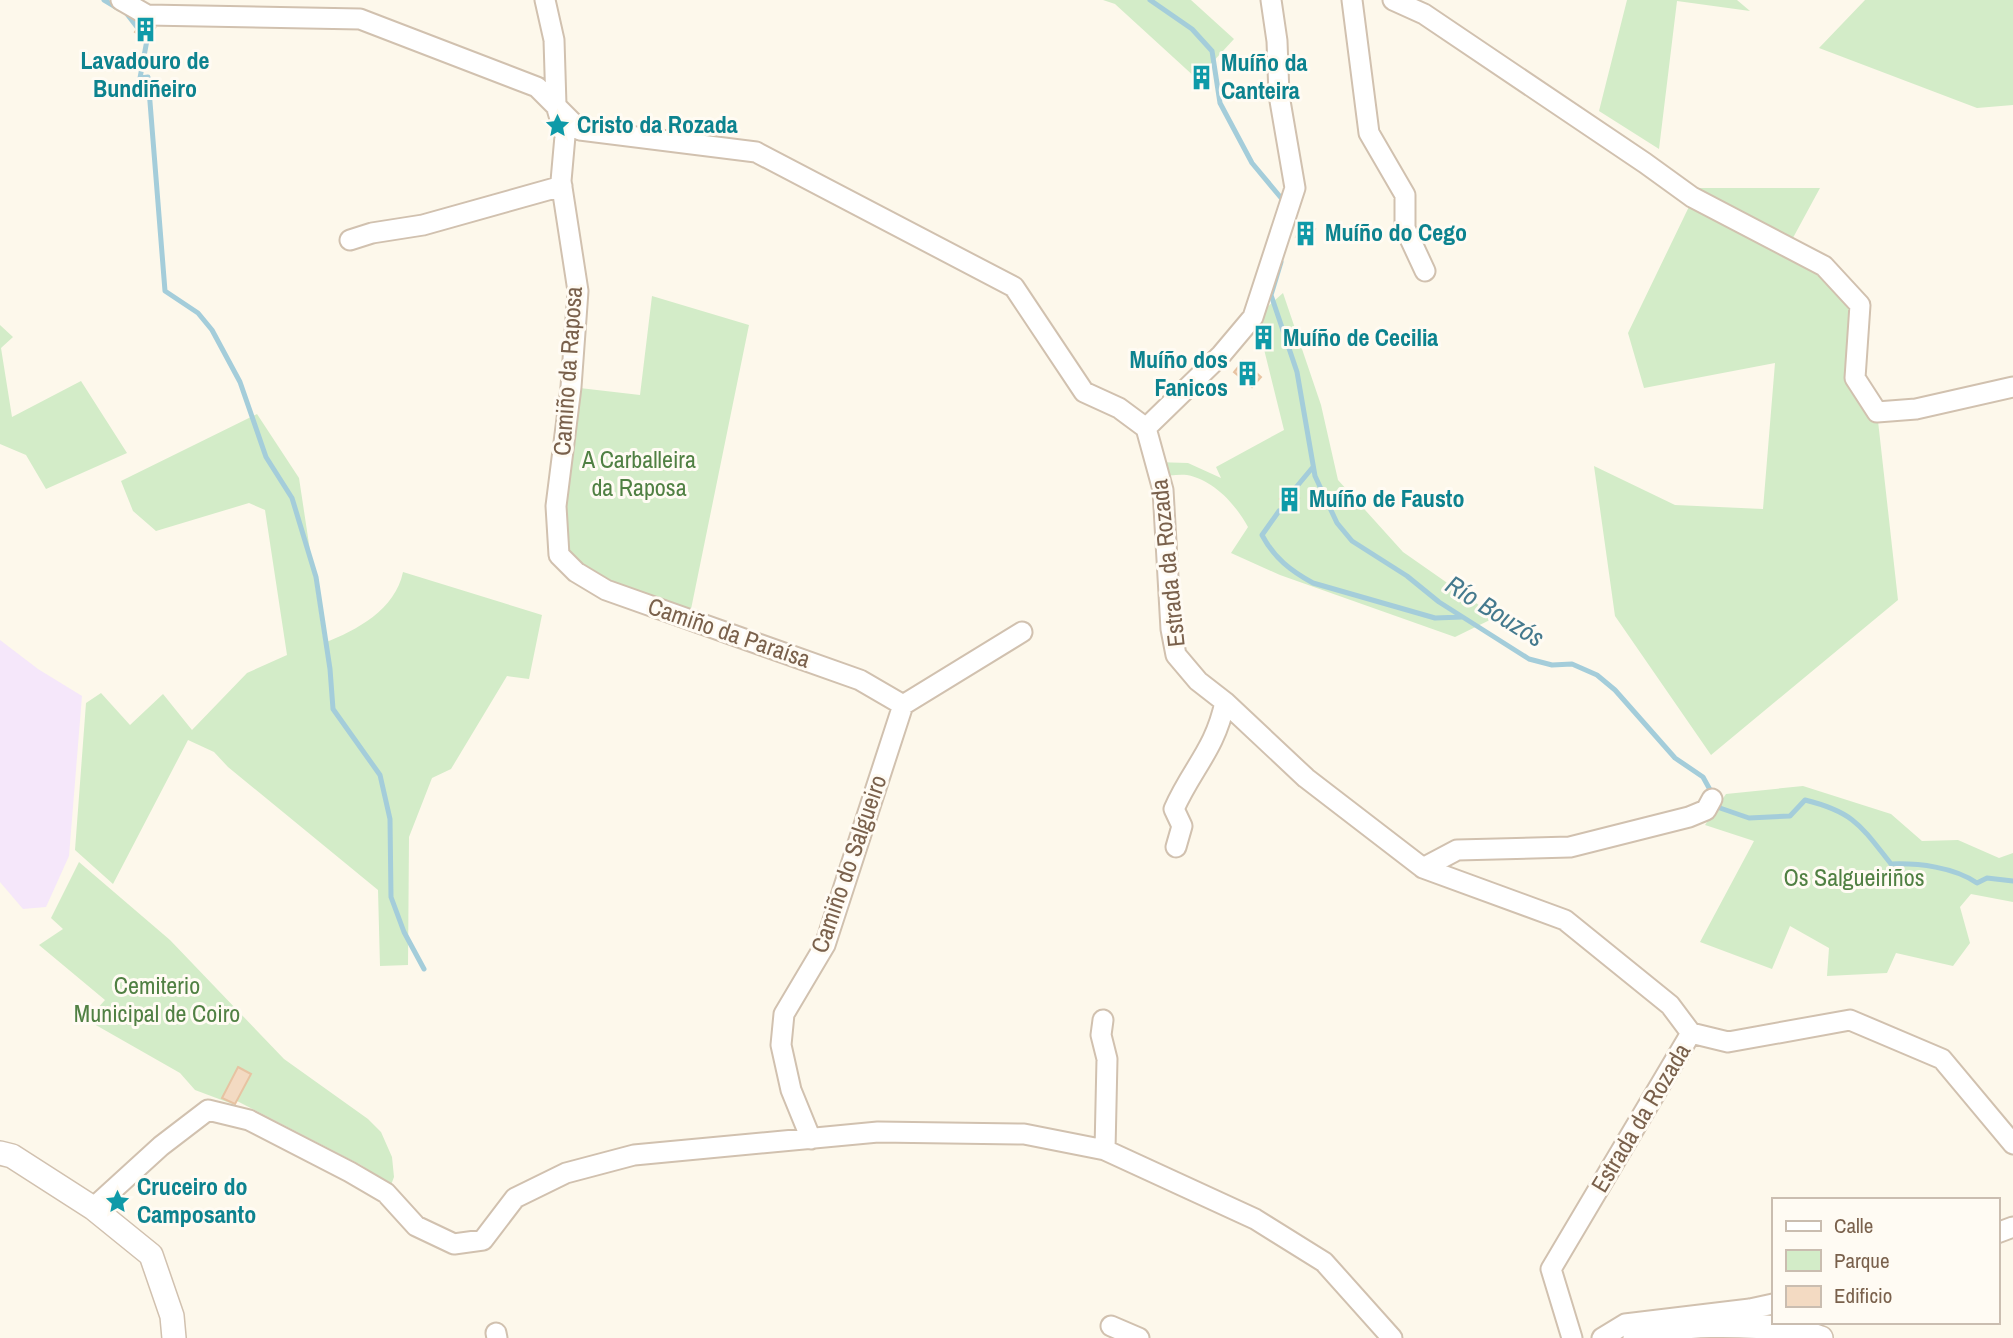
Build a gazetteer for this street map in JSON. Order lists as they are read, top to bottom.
{
  "streets": {
    "street": [
      "Camiño da Raposa",
      "Estrada da Rozada",
      "Camiño da Paraísa",
      "Camiño do Salgueiro"
    ]
  },
  "crossings": [
    ["Camiño da Raposa", "Camiño da Paraísa"],
    ["Camiño da Paraísa", "Camiño do Salgueiro"]
  ],
  "water": ["Río Bouzós"],
  "parks": ["A Carballeira da Raposa", "Os Salgueiriños", "Cemiterio Municipal de Coiro"],
  "places": {
    "building": [
      "Lavadouro de Bundiñeiro",
      "Muíño da Canteira",
      "Muíño do Cego",
      "Muíño de Cecilia",
      "Muíño dos Fanicos",
      "Muíño de Fausto"
    ],
    "place": ["Cristo da Rozada", "Cruceiro do Camposanto"]
  },
  "legend": ["Calle", "Parque", "Edificio"]
}
